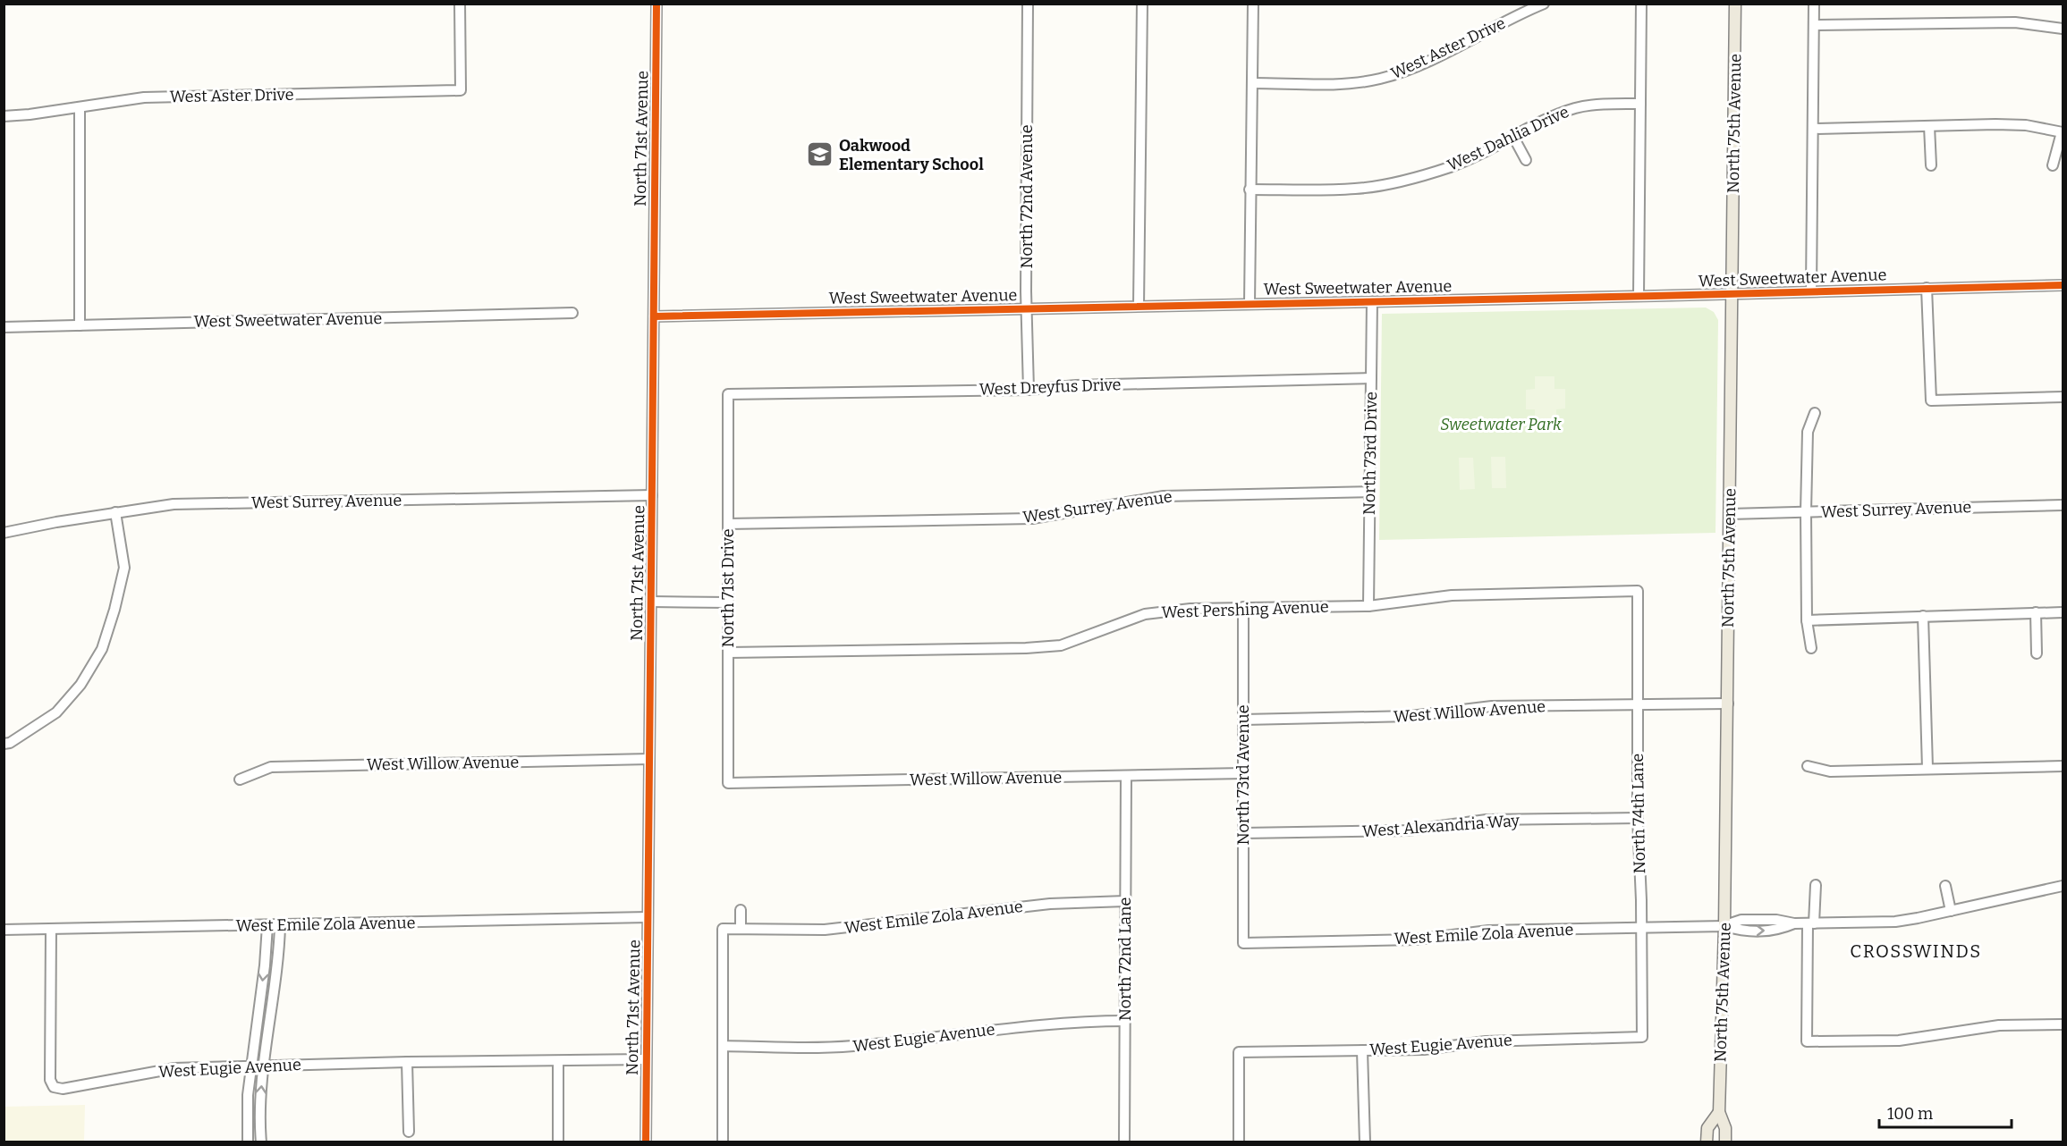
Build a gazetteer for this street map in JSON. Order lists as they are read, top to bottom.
{
  "streets": {
    "main road": ["North 75th Avenue"],
    "street": [
      "West Aster Drive",
      "North 71st Avenue",
      "West Dahlia Drive",
      "North 72nd Avenue",
      "West Sweetwater Avenue",
      "West Dreyfus Drive",
      "North 73rd Drive",
      "West Surrey Avenue",
      "North 71st Drive",
      "West Pershing Avenue",
      "West Willow Avenue",
      "North 73rd Avenue",
      "North 74th Lane",
      "West Alexandria Way",
      "West Emile Zola Avenue",
      "North 72nd Lane",
      "West Eugie Avenue"
    ]
  },
  "crossings": [
    ["North 75th Avenue", "West Sweetwater Avenue"],
    ["North 75th Avenue", "West Surrey Avenue"],
    ["North 75th Avenue", "West Willow Avenue"],
    ["North 75th Avenue", "West Emile Zola Avenue"],
    ["North 71st Avenue", "West Sweetwater Avenue"],
    ["North 71st Avenue", "West Surrey Avenue"],
    ["North 71st Avenue", "West Willow Avenue"],
    ["North 71st Avenue", "West Emile Zola Avenue"],
    ["North 71st Avenue", "West Eugie Avenue"],
    ["North 72nd Avenue", "West Sweetwater Avenue"],
    ["North 72nd Avenue", "West Dreyfus Drive"],
    ["West Sweetwater Avenue", "North 73rd Drive"],
    ["West Dreyfus Drive", "North 73rd Drive"],
    ["West Dreyfus Drive", "North 71st Drive"],
    ["North 73rd Drive", "West Surrey Avenue"],
    ["North 73rd Drive", "West Pershing Avenue"],
    ["West Surrey Avenue", "North 71st Drive"],
    ["North 71st Drive", "West Pershing Avenue"],
    ["North 71st Drive", "West Willow Avenue"],
    ["West Pershing Avenue", "North 73rd Avenue"],
    ["West Pershing Avenue", "North 74th Lane"],
    ["West Willow Avenue", "North 73rd Avenue"],
    ["West Willow Avenue", "North 74th Lane"],
    ["West Willow Avenue", "North 72nd Lane"],
    ["North 73rd Avenue", "West Alexandria Way"],
    ["North 73rd Avenue", "West Emile Zola Avenue"],
    ["North 74th Lane", "West Alexandria Way"],
    ["North 74th Lane", "West Emile Zola Avenue"],
    ["North 74th Lane", "West Eugie Avenue"],
    ["West Emile Zola Avenue", "North 72nd Lane"],
    ["West Emile Zola Avenue", "West Eugie Avenue"],
    ["North 72nd Lane", "West Eugie Avenue"]
  ],
  "districts": ["CROSSWINDS"],
  "parks": ["Sweetwater Park"],
  "places": {
    "school or university": ["Oakwood Elementary School"]
  },
  "scale_bar": "100 m"
}
